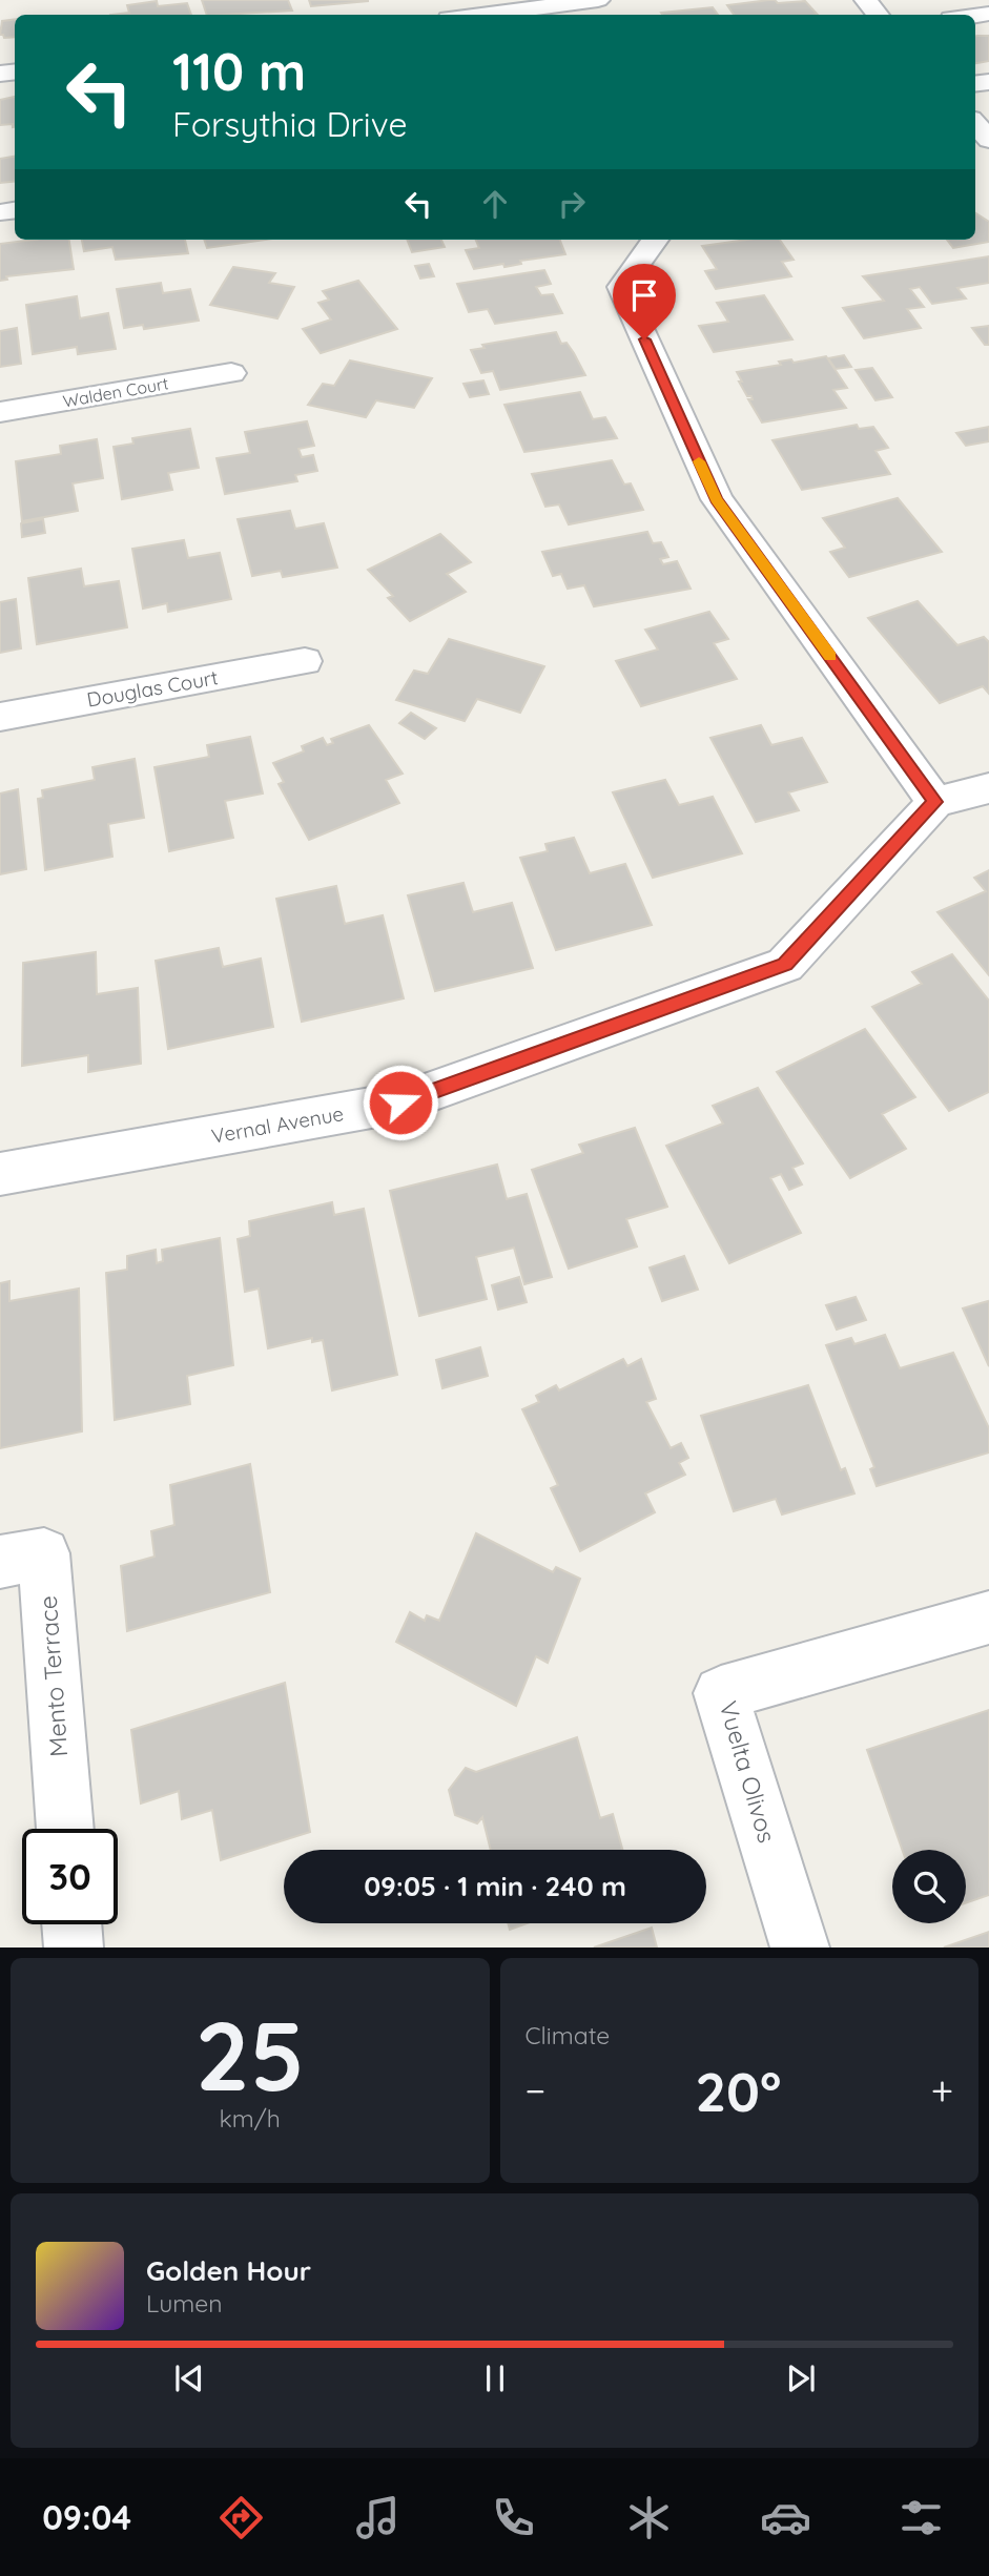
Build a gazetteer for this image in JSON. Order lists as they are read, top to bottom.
{
  "streets": {
    "street": [
      "Walden Court",
      "Douglas Court",
      "Vernal Avenue",
      "Mento Terrace",
      "Vuelta Olivos"
    ]
  },
  "page": {
    "turn": ["110 m", "Forsythia Drive"],
    "limit": "30",
    "trip": "09:05 · 1 min · 240 m",
    "tile": [
      ["25", "km/h"],
      "Climate"
    ],
    "heat": ["−", "20°", "+"],
    "song": ["Golden Hour", "Lumen"],
    "tabs": "09:04"
  }
}
